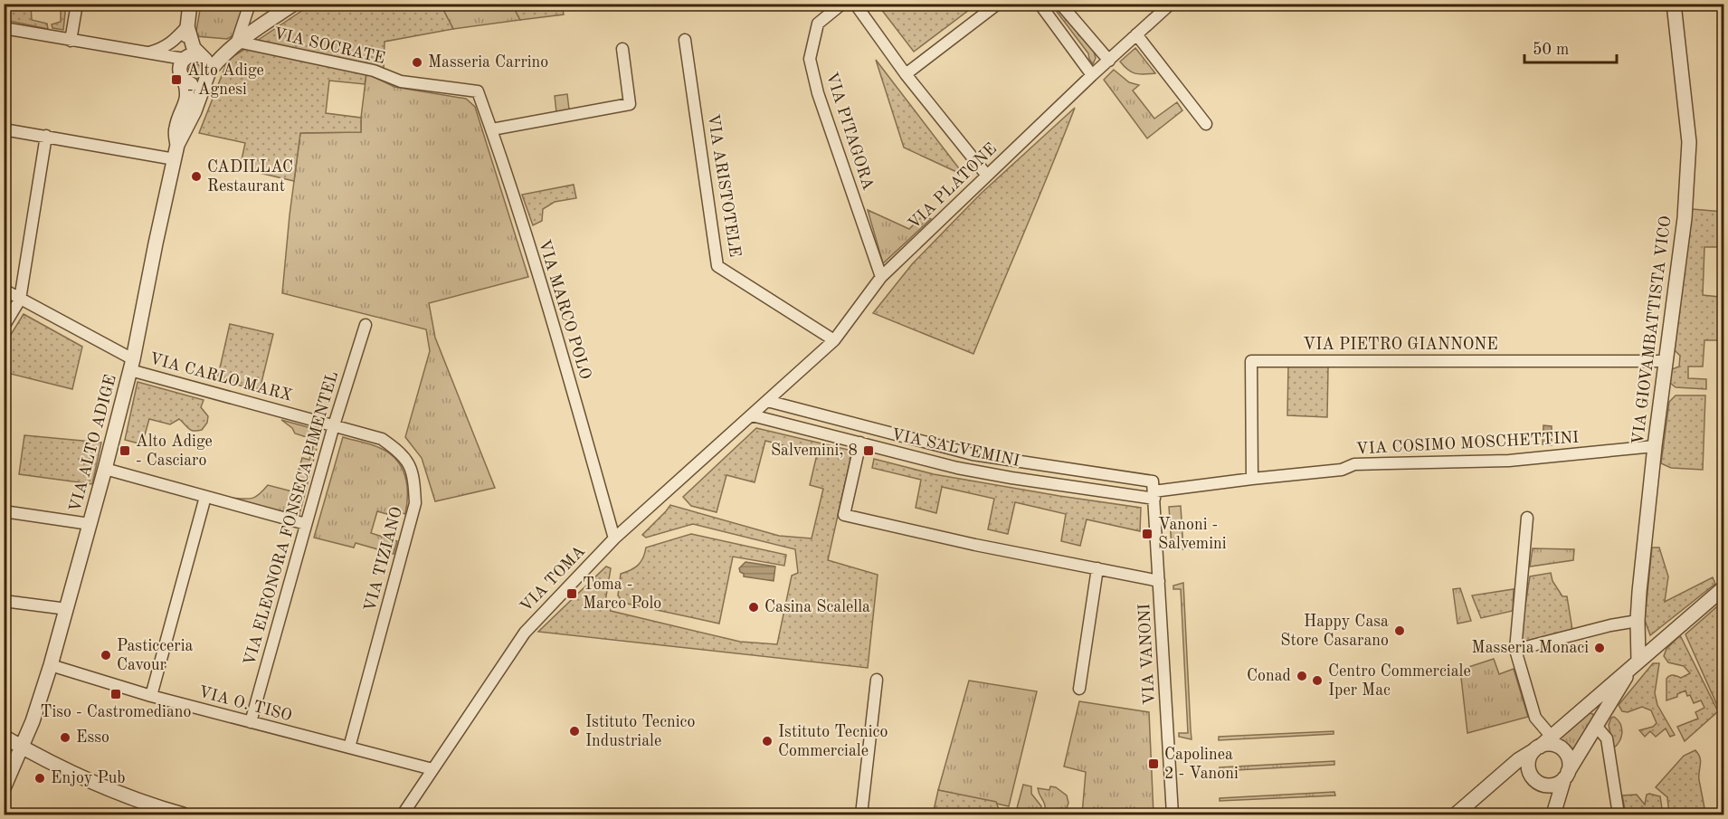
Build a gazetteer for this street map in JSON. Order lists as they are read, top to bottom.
{
  "streets": {
    "street": [
      "VIA SOCRATE",
      "VIA PITAGORA",
      "VIA ARISTOTELE",
      "VIA PLATONE",
      "VIA MARCO POLO",
      "VIA GIOVAMBATTISTA VICO",
      "VIA PIETRO GIANNONE",
      "VIA CARLO MARX",
      "VIA ALTO ADIGE",
      "VIA COSIMO MOSCHETTINI",
      "VIA SALVEMINI",
      "VIA ELEONORA FONSECA PIMENTEL",
      "VIA TIZIANO",
      "VIA TOMA",
      "VIA VANONI",
      "VIA O. TISO"
    ]
  },
  "crossings": [
    ["VIA SOCRATE", "VIA MARCO POLO"],
    ["VIA PITAGORA", "VIA PLATONE"],
    ["VIA ARISTOTELE", "VIA PLATONE"],
    ["VIA PLATONE", "VIA SALVEMINI"],
    ["VIA PLATONE", "VIA TOMA"],
    ["VIA MARCO POLO", "VIA TOMA"],
    ["VIA GIOVAMBATTISTA VICO", "VIA PIETRO GIANNONE"],
    ["VIA GIOVAMBATTISTA VICO", "VIA COSIMO MOSCHETTINI"],
    ["VIA PIETRO GIANNONE", "VIA COSIMO MOSCHETTINI"],
    ["VIA CARLO MARX", "VIA ALTO ADIGE"],
    ["VIA CARLO MARX", "VIA ELEONORA FONSECA PIMENTEL"],
    ["VIA CARLO MARX", "VIA TIZIANO"],
    ["VIA ALTO ADIGE", "VIA O. TISO"],
    ["VIA COSIMO MOSCHETTINI", "VIA SALVEMINI"],
    ["VIA COSIMO MOSCHETTINI", "VIA VANONI"],
    ["VIA SALVEMINI", "VIA TOMA"],
    ["VIA SALVEMINI", "VIA VANONI"],
    ["VIA ELEONORA FONSECA PIMENTEL", "VIA TIZIANO"],
    ["VIA ELEONORA FONSECA PIMENTEL", "VIA O. TISO"],
    ["VIA TIZIANO", "VIA O. TISO"],
    ["VIA TOMA", "VIA O. TISO"]
  ],
  "places": {
    "other": [
      "Masseria Carrino",
      "CADILLAC Restaurant",
      "Casina Scalella",
      "Happy Casa Store Casarano",
      "Masseria Monaci",
      "Pasticceria Cavour",
      "Conad",
      "Centro Commerciale Iper Mac",
      "Istituto Tecnico Industriale",
      "Esso",
      "Istituto Tecnico Commerciale",
      "Enjoy Pub"
    ],
    "transit": [
      "Alto Adige - Agnesi",
      "Alto Adige - Casciaro",
      "Salvemini, 8",
      "Vanoni - Salvemini",
      "Toma - Marco Polo",
      "Tiso - Castromediano",
      "Capolinea 2 - Vanoni"
    ]
  },
  "scale_bar": "50 m"
}
